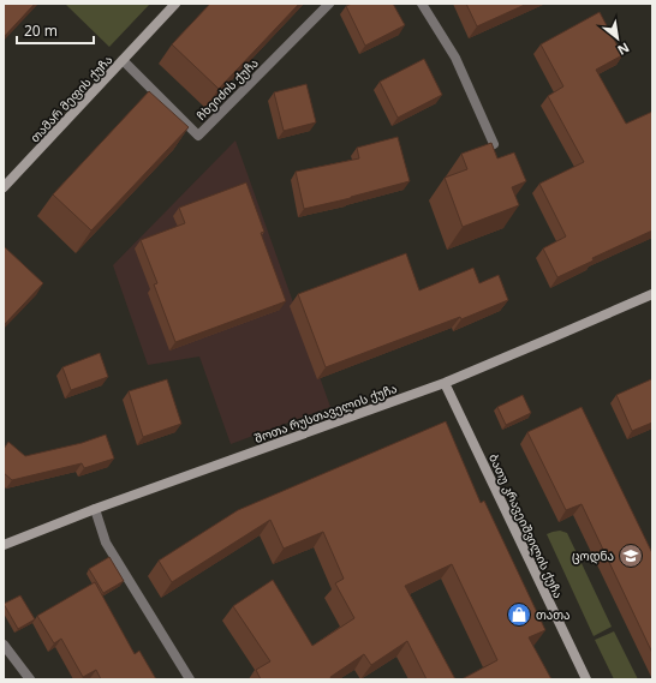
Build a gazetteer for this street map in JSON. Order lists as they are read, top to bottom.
{
  "streets": {
    "main road": ["თამარ მეფის ქუჩა", "შოთა რუსთაველის ქუჩა", "ბათუ კრავეიშვილის ქუჩა"],
    "street": ["ჩხეიძის ქუჩა"]
  },
  "crossings": [
    ["ჩხეიძის ქუჩა", "თამარ მეფის ქუჩა"],
    ["შოთა რუსთაველის ქუჩა", "ბათუ კრავეიშვილის ქუჩა"]
  ],
  "places": {
    "school or university": ["ცოდნა"],
    "shop": ["თათა"]
  },
  "scale_bar": "20 m",
  "north": "bottom right"
}
